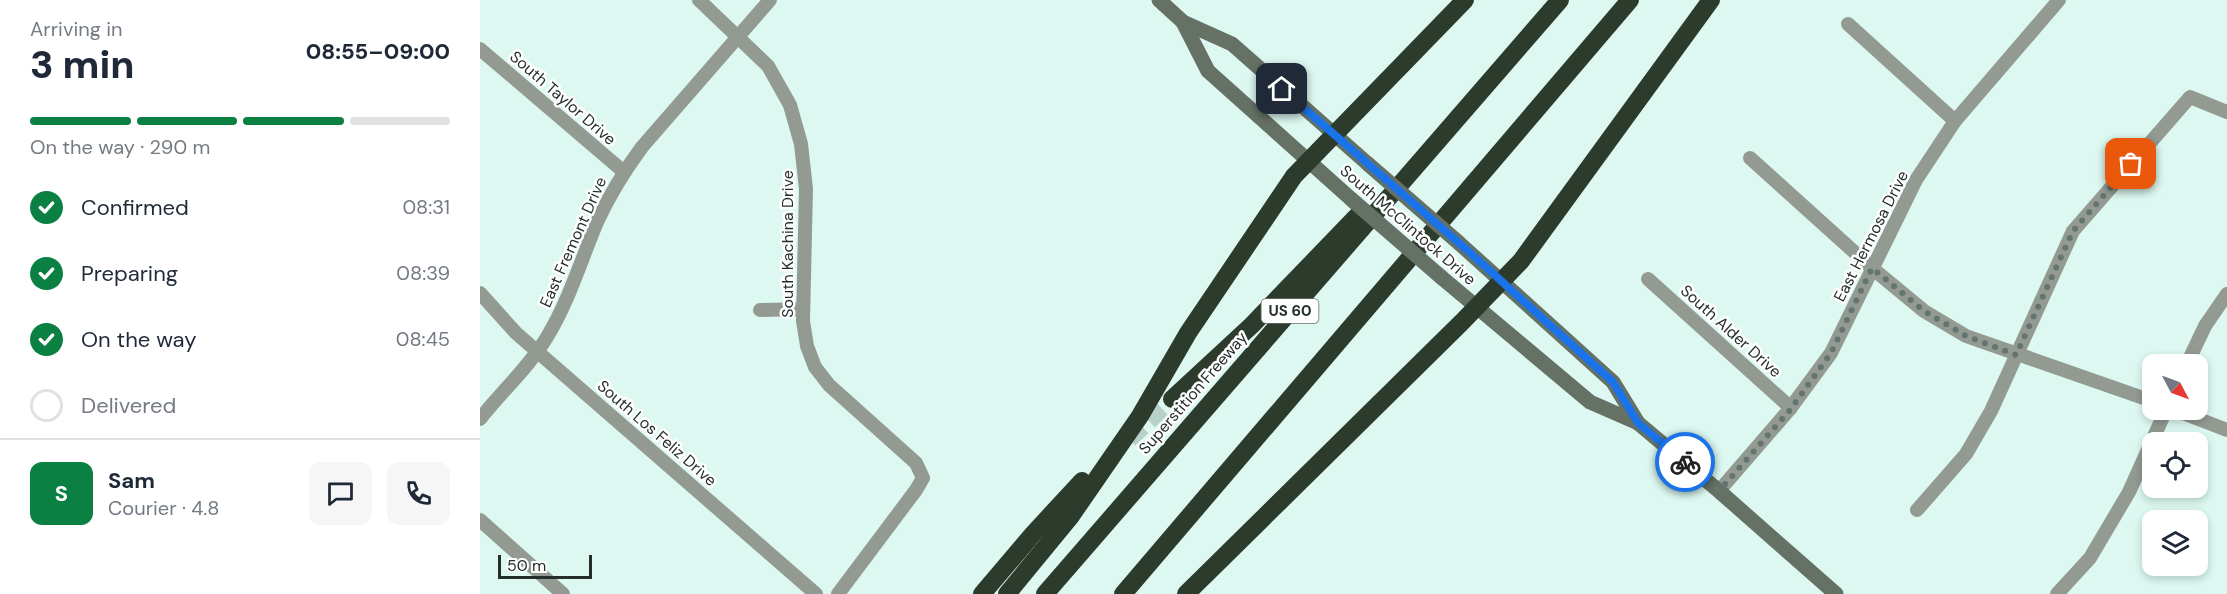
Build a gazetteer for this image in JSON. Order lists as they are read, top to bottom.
{
  "streets": {
    "highway": ["US 60", "Superstition Freeway"],
    "main road": ["South McClintock Drive"],
    "street": [
      "South Taylor Drive",
      "East Hermosa Drive",
      "East Fremont Drive",
      "South Kachina Drive",
      "South Alder Drive",
      "South Los Feliz Drive"
    ]
  },
  "crossings": [
    ["South Taylor Drive", "East Fremont Drive"],
    ["South McClintock Drive", "East Hermosa Drive"],
    ["East Hermosa Drive", "South Alder Drive"],
    ["East Fremont Drive", "South Kachina Drive"],
    ["East Fremont Drive", "South Los Feliz Drive"]
  ],
  "scale_bar": "50 m",
  "north": "bottom right",
  "page": {
    "heading": ["3 min", "Arriving in", "08:55–09:00"],
    "panel": ["Sam", "Courier · 4.8"],
    "bar": "On the way · 290 m",
    "list": [
      ["Confirmed", "08:31"],
      ["Preparing", "08:39"],
      ["On the way", "08:45"],
      "Delivered"
    ],
    "round": "S",
    "scale": "50 m"
  }
}
